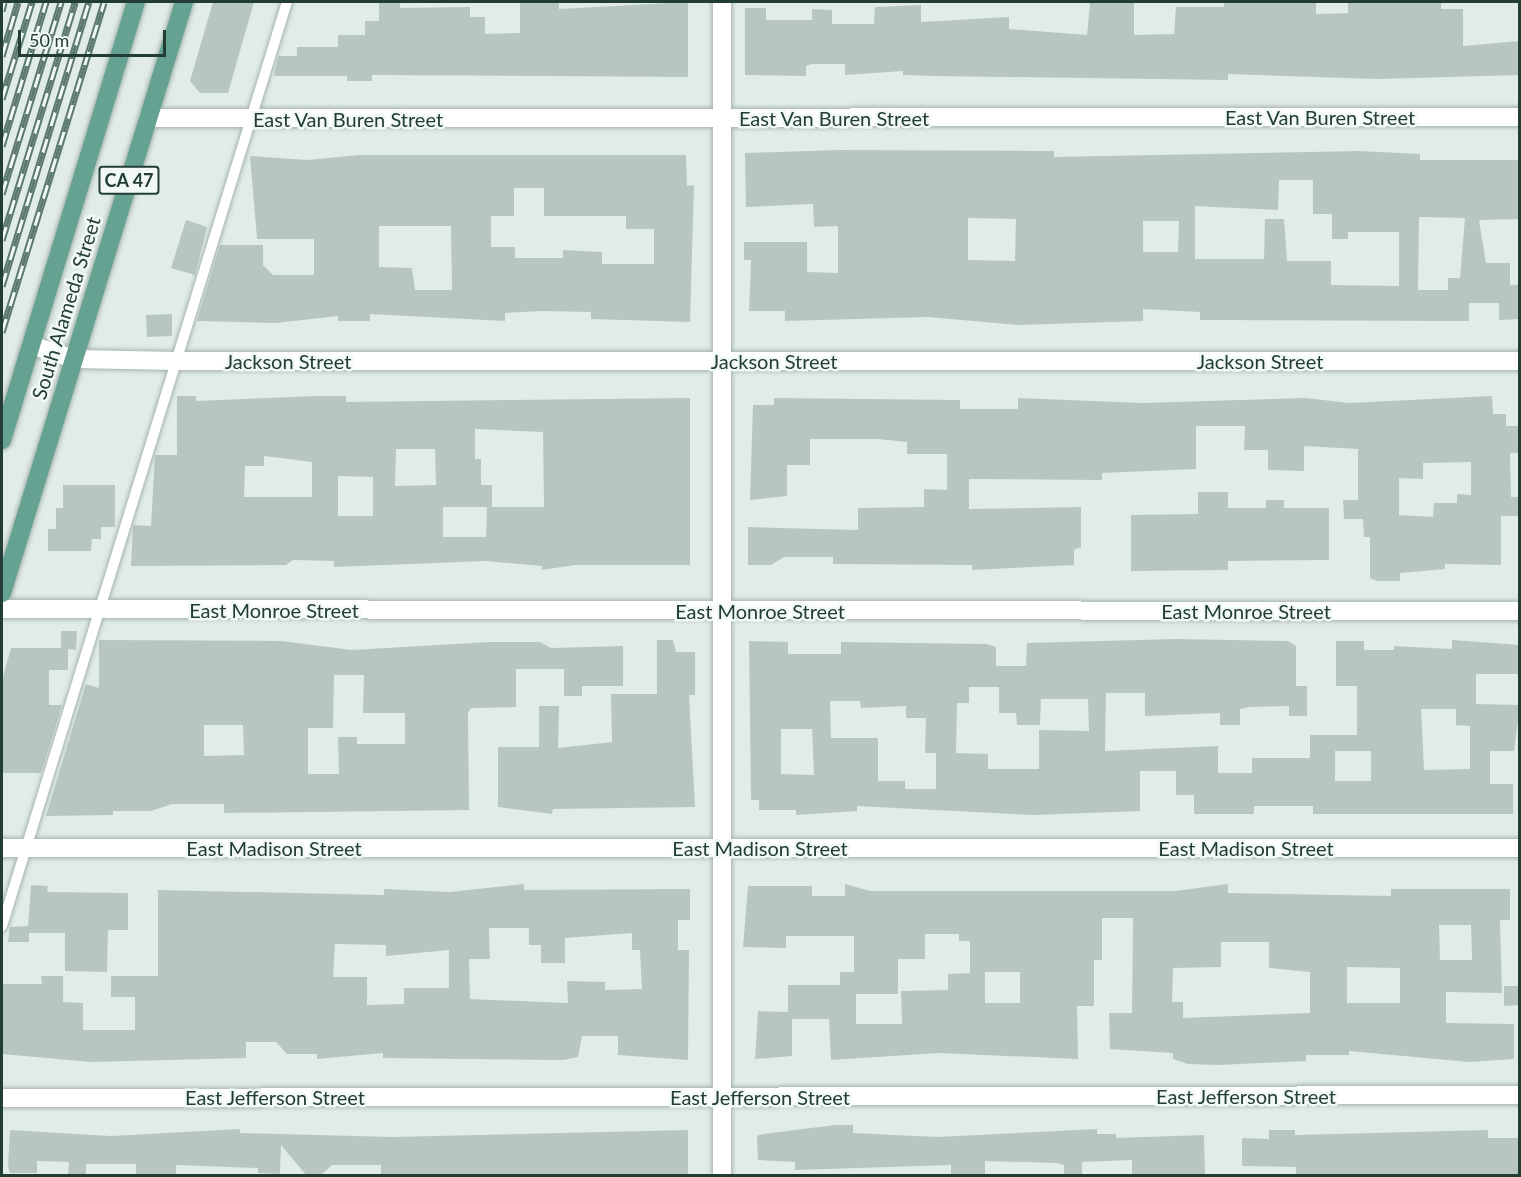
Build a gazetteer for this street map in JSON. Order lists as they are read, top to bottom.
{
  "streets": {
    "main road": ["CA 47", "South Alameda Street"],
    "street": [
      "East Van Buren Street",
      "Jackson Street",
      "East Monroe Street",
      "East Madison Street",
      "East Jefferson Street"
    ]
  },
  "crossings": [
    ["East Van Buren Street", "South Alameda Street"],
    ["South Alameda Street", "Jackson Street"]
  ],
  "scale_bar": "50 m"
}
